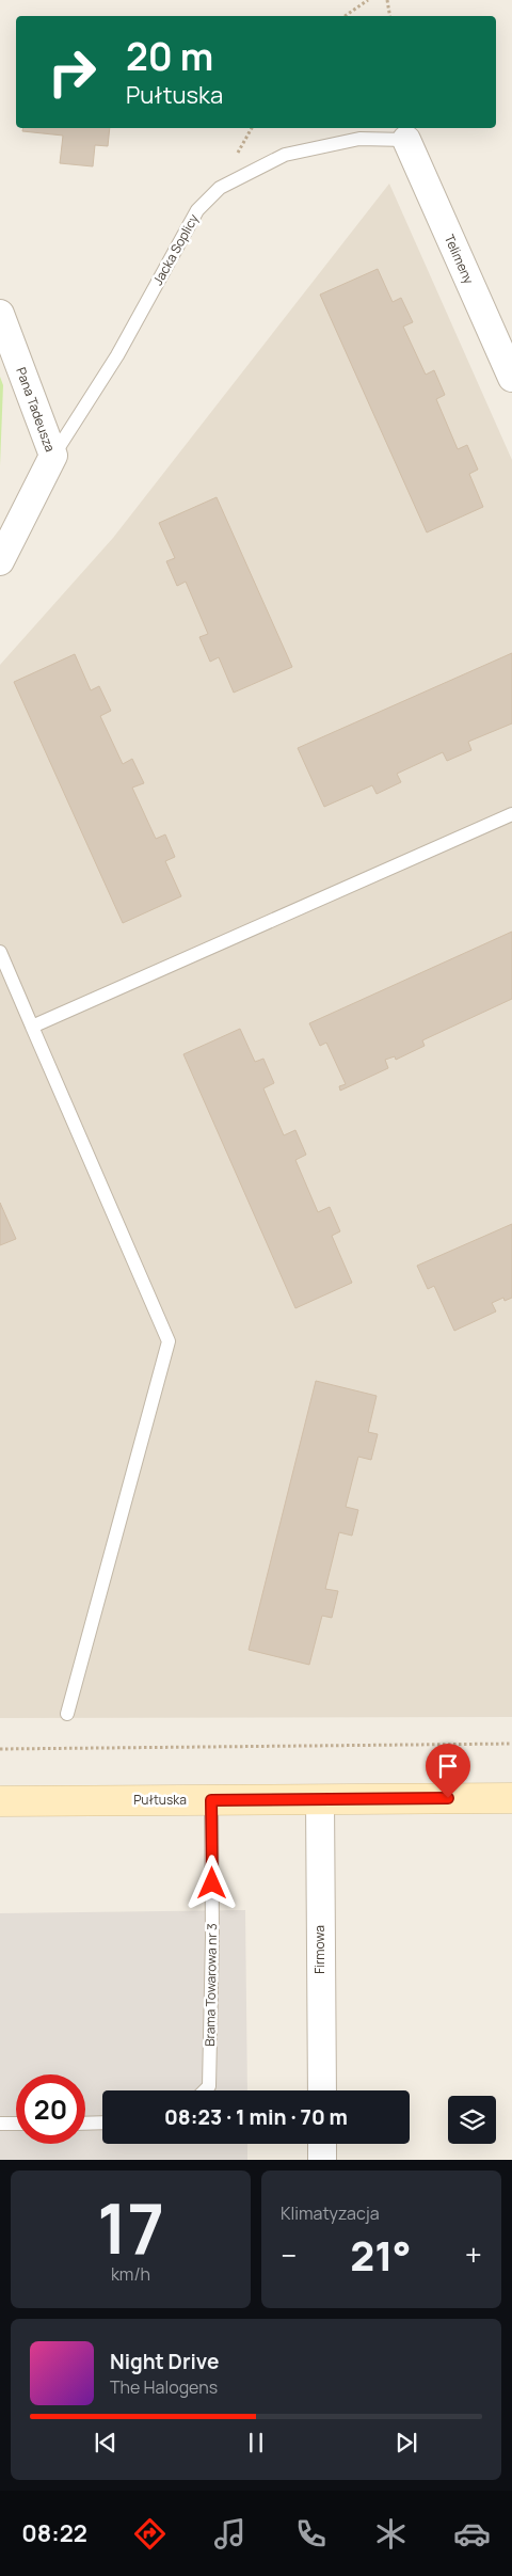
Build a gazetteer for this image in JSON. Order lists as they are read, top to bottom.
{
  "streets": {
    "main road": ["Pułtuska"],
    "street": ["Telimeny", "Pana Tadeusza", "Firmowa"],
    "lane": ["Jacka Soplicy", "Brama Towarowa nr 3"]
  },
  "crossings": [
    ["Jacka Soplicy", "Telimeny"],
    ["Jacka Soplicy", "Pana Tadeusza"],
    ["Pułtuska", "Firmowa"],
    ["Pułtuska", "Brama Towarowa nr 3"]
  ],
  "page": {
    "turn": ["20 m", "Pułtuska"],
    "limit": "20",
    "trip": "08:23 · 1 min · 70 m",
    "tile": [
      ["17", "km/h"],
      "Klimatyzacja"
    ],
    "heat": ["−", "21°", "+"],
    "song": ["Night Drive", "The Halogens"],
    "tabs": "08:22"
  }
}
